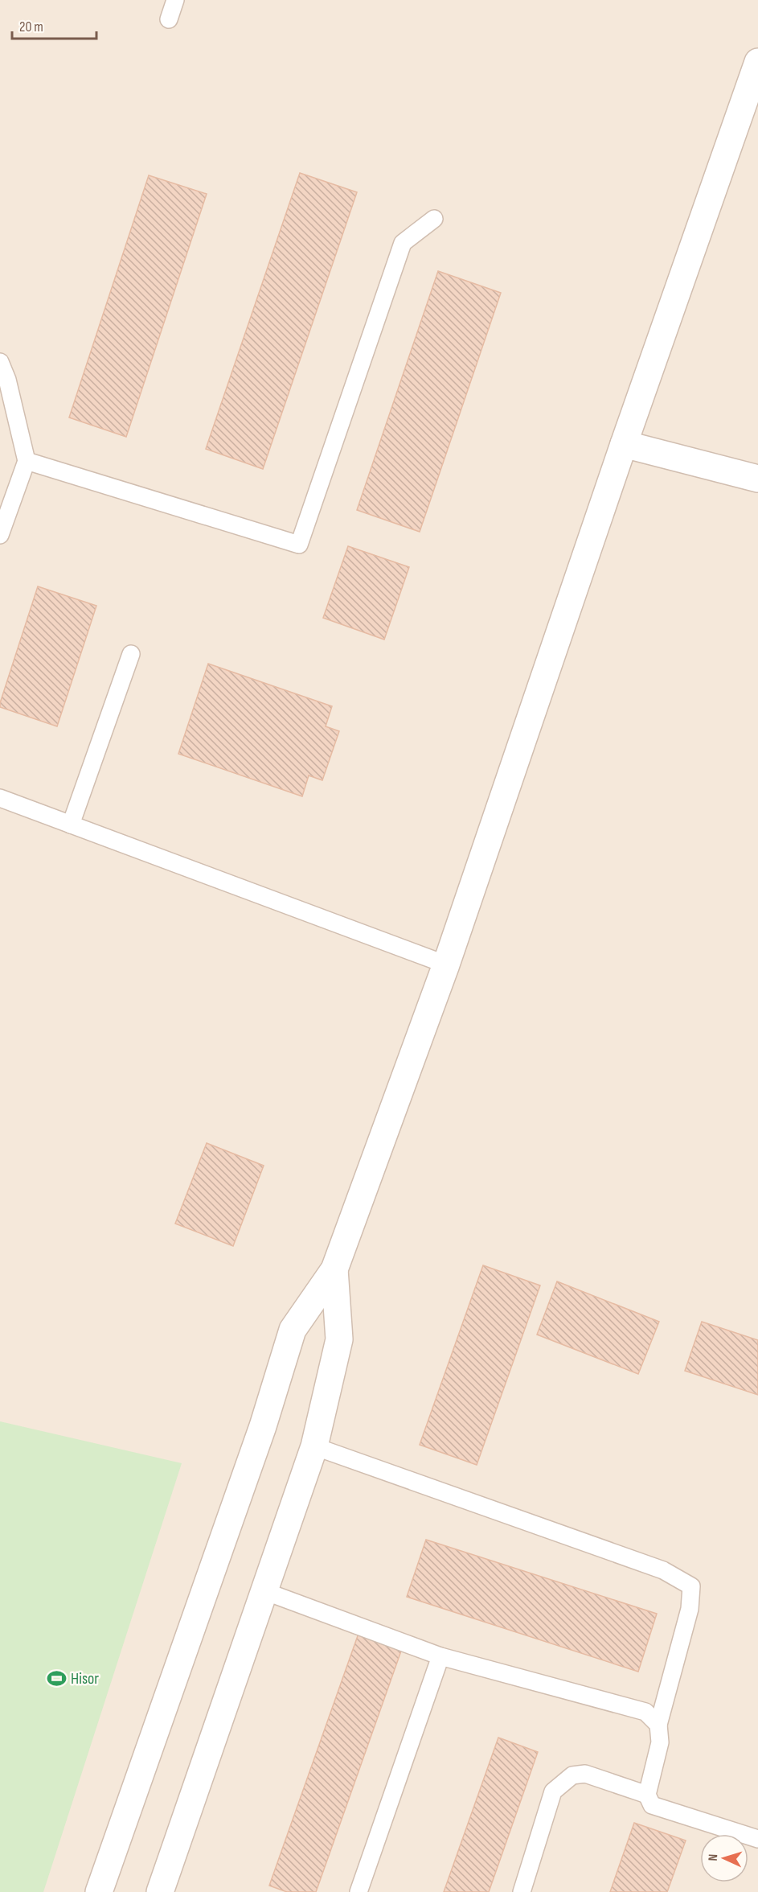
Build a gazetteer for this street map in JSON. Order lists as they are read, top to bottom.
{
  "places": {
    "sports": ["Hisor"]
  },
  "scale_bar": "20 m",
  "north": "left"
}
